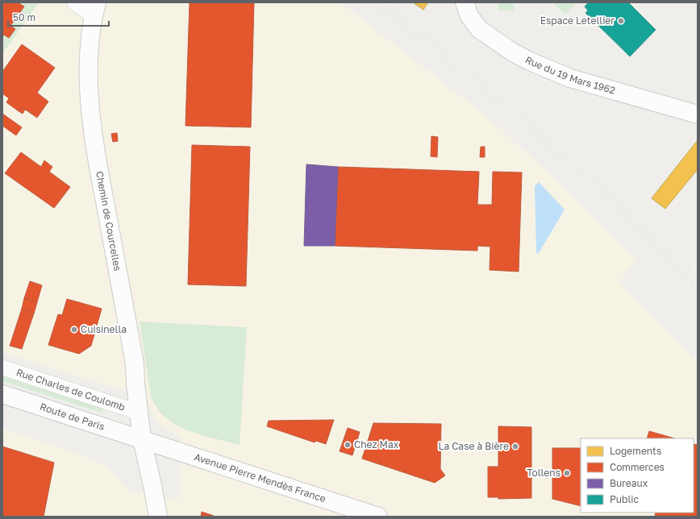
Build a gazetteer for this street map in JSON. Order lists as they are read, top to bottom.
{
  "streets": {
    "street": [
      "Rue du 19 Mars 1962",
      "Chemin de Courcelles",
      "Rue Charles de Coulomb",
      "Route de Paris",
      "Avenue Pierre Mendès France"
    ]
  },
  "crossings": [
    ["Chemin de Courcelles", "Rue Charles de Coulomb"],
    ["Chemin de Courcelles", "Route de Paris"],
    ["Chemin de Courcelles", "Avenue Pierre Mendès France"],
    ["Route de Paris", "Avenue Pierre Mendès France"]
  ],
  "places": [
    "Espace Letellier",
    "Cuisinella",
    "Chez Max",
    "La Case à Bière",
    "Tollens"
  ],
  "legend": [
    "Logements",
    "Commerces",
    "Bureaux",
    "Public"
  ],
  "scale_bar": "50 m"
}
